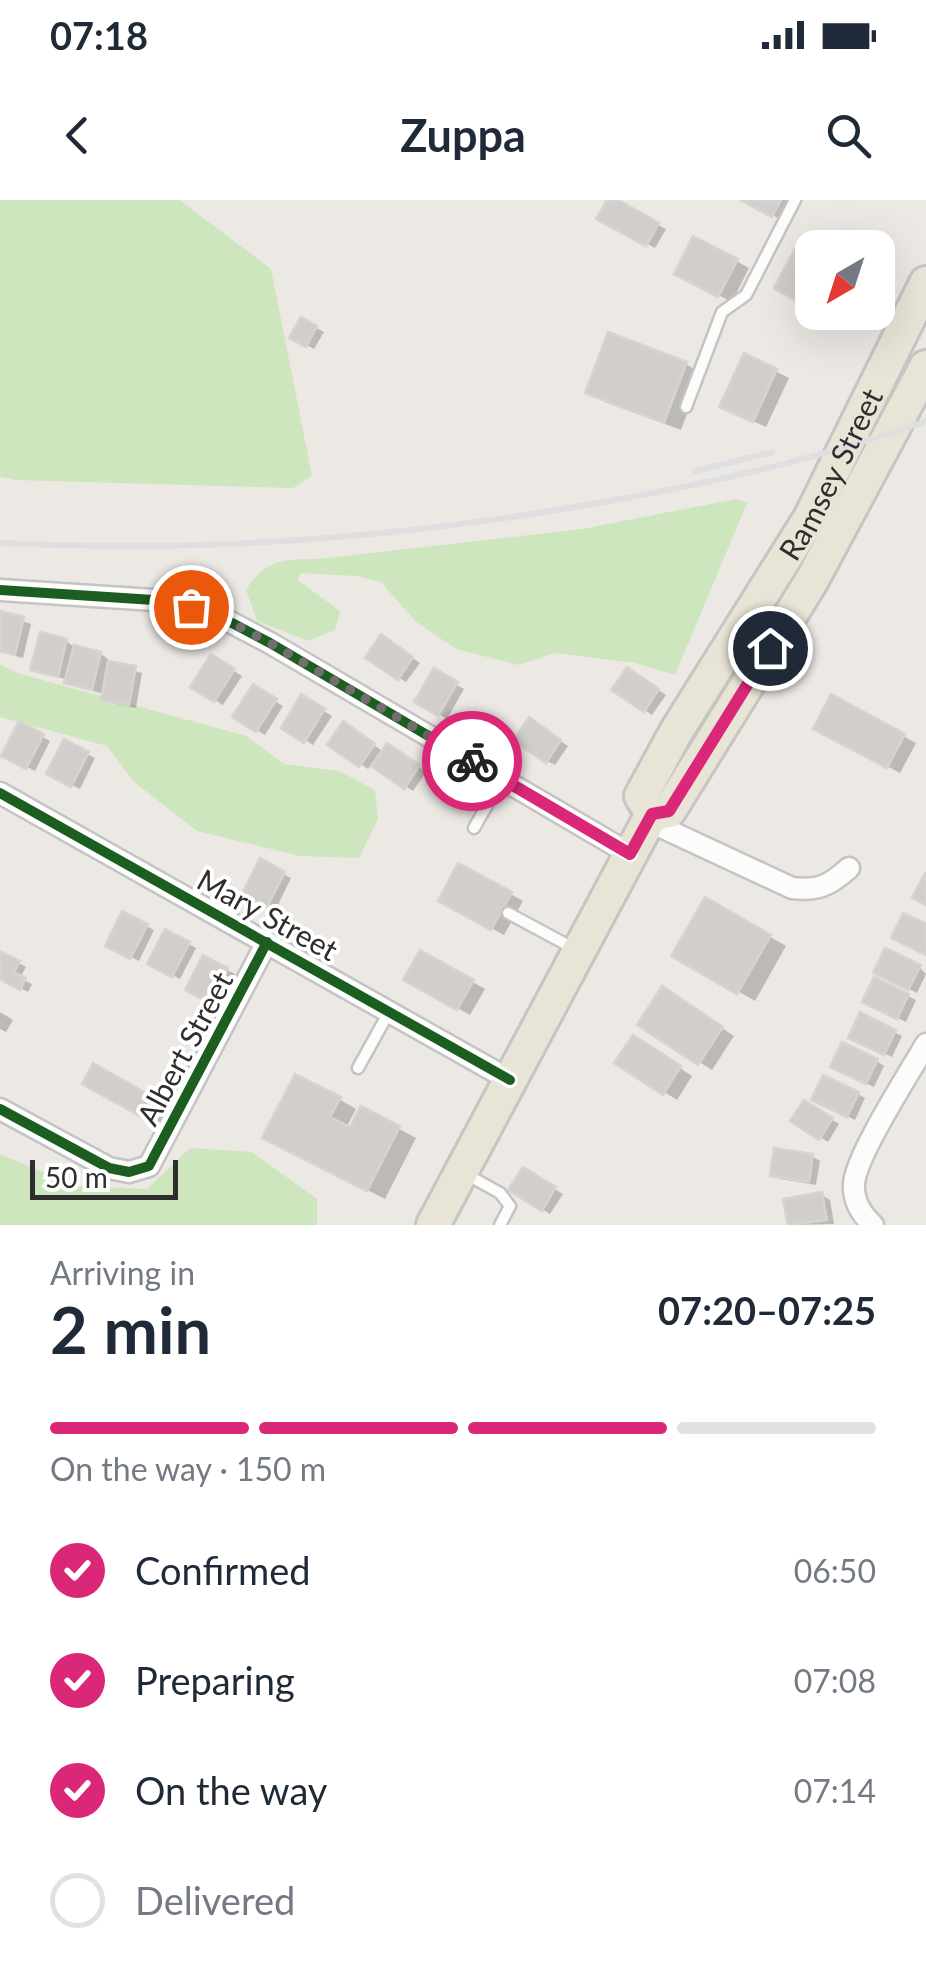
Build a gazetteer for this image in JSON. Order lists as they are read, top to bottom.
{
  "streets": {
    "main road": ["Ramsey Street"],
    "street": ["Mary Street", "Albert Street"]
  },
  "crossings": [
    ["Ramsey Street", "Mary Street"],
    ["Mary Street", "Albert Street"]
  ],
  "scale_bar": "50 m",
  "north": "bottom left",
  "page": {
    "status": "07:18",
    "header": "Zuppa",
    "scale": "50 m",
    "heading": ["2 min", "Arriving in", "07:20–07:25"],
    "bar": "On the way · 150 m",
    "list": [
      ["Confirmed", "06:50"],
      ["Preparing", "07:08"],
      ["On the way", "07:14"],
      "Delivered"
    ]
  }
}
